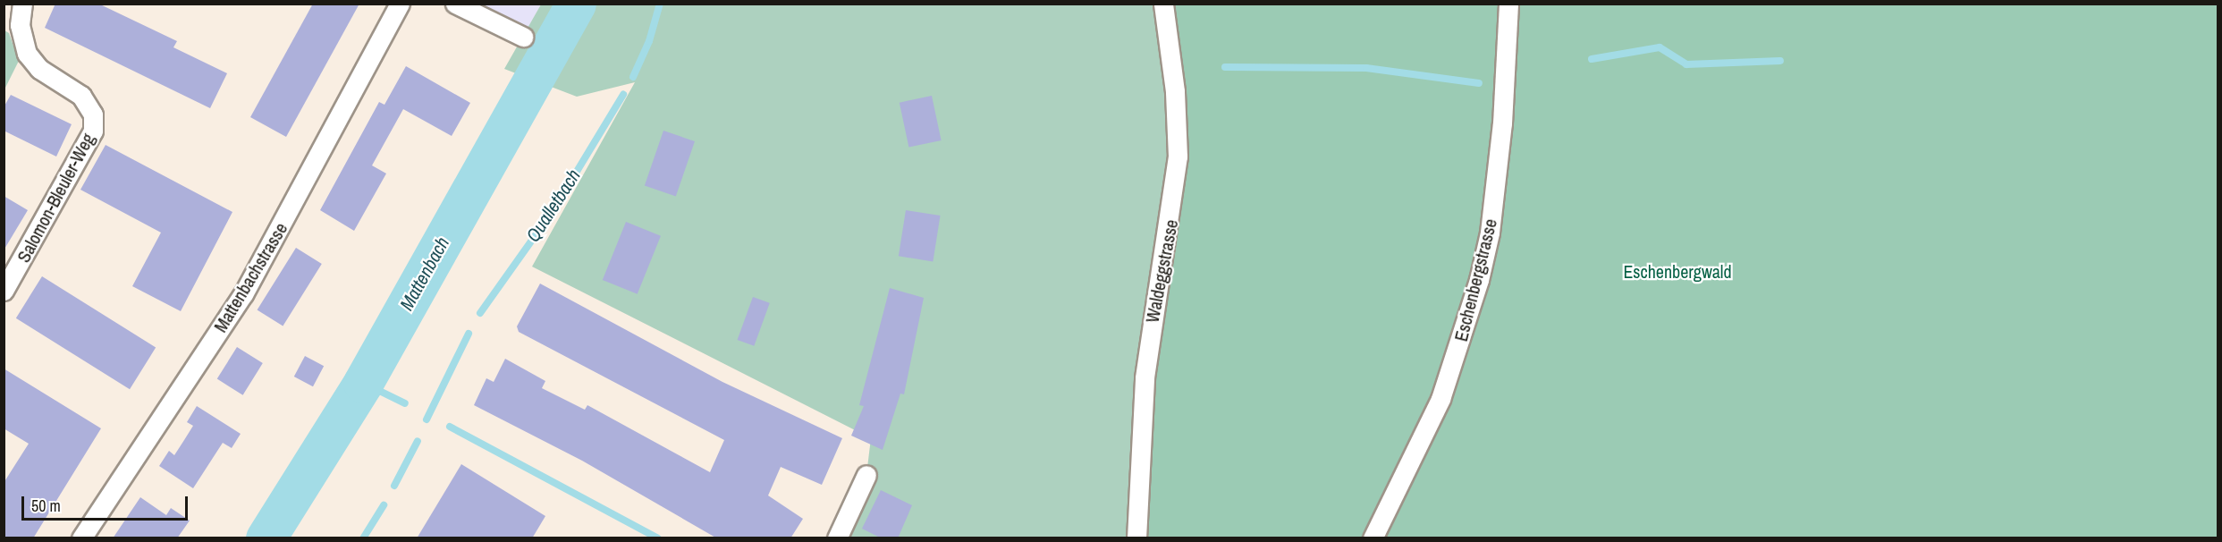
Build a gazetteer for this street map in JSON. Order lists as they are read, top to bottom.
{
  "streets": {
    "street": [
      "Salomon-Bleuler-Weg",
      "Waldeggstrasse",
      "Mattenbachstrasse",
      "Eschenbergstrasse"
    ]
  },
  "water": ["Qualletbach", "Mattenbach"],
  "parks": ["Eschenbergwald"],
  "scale_bar": "50 m"
}
